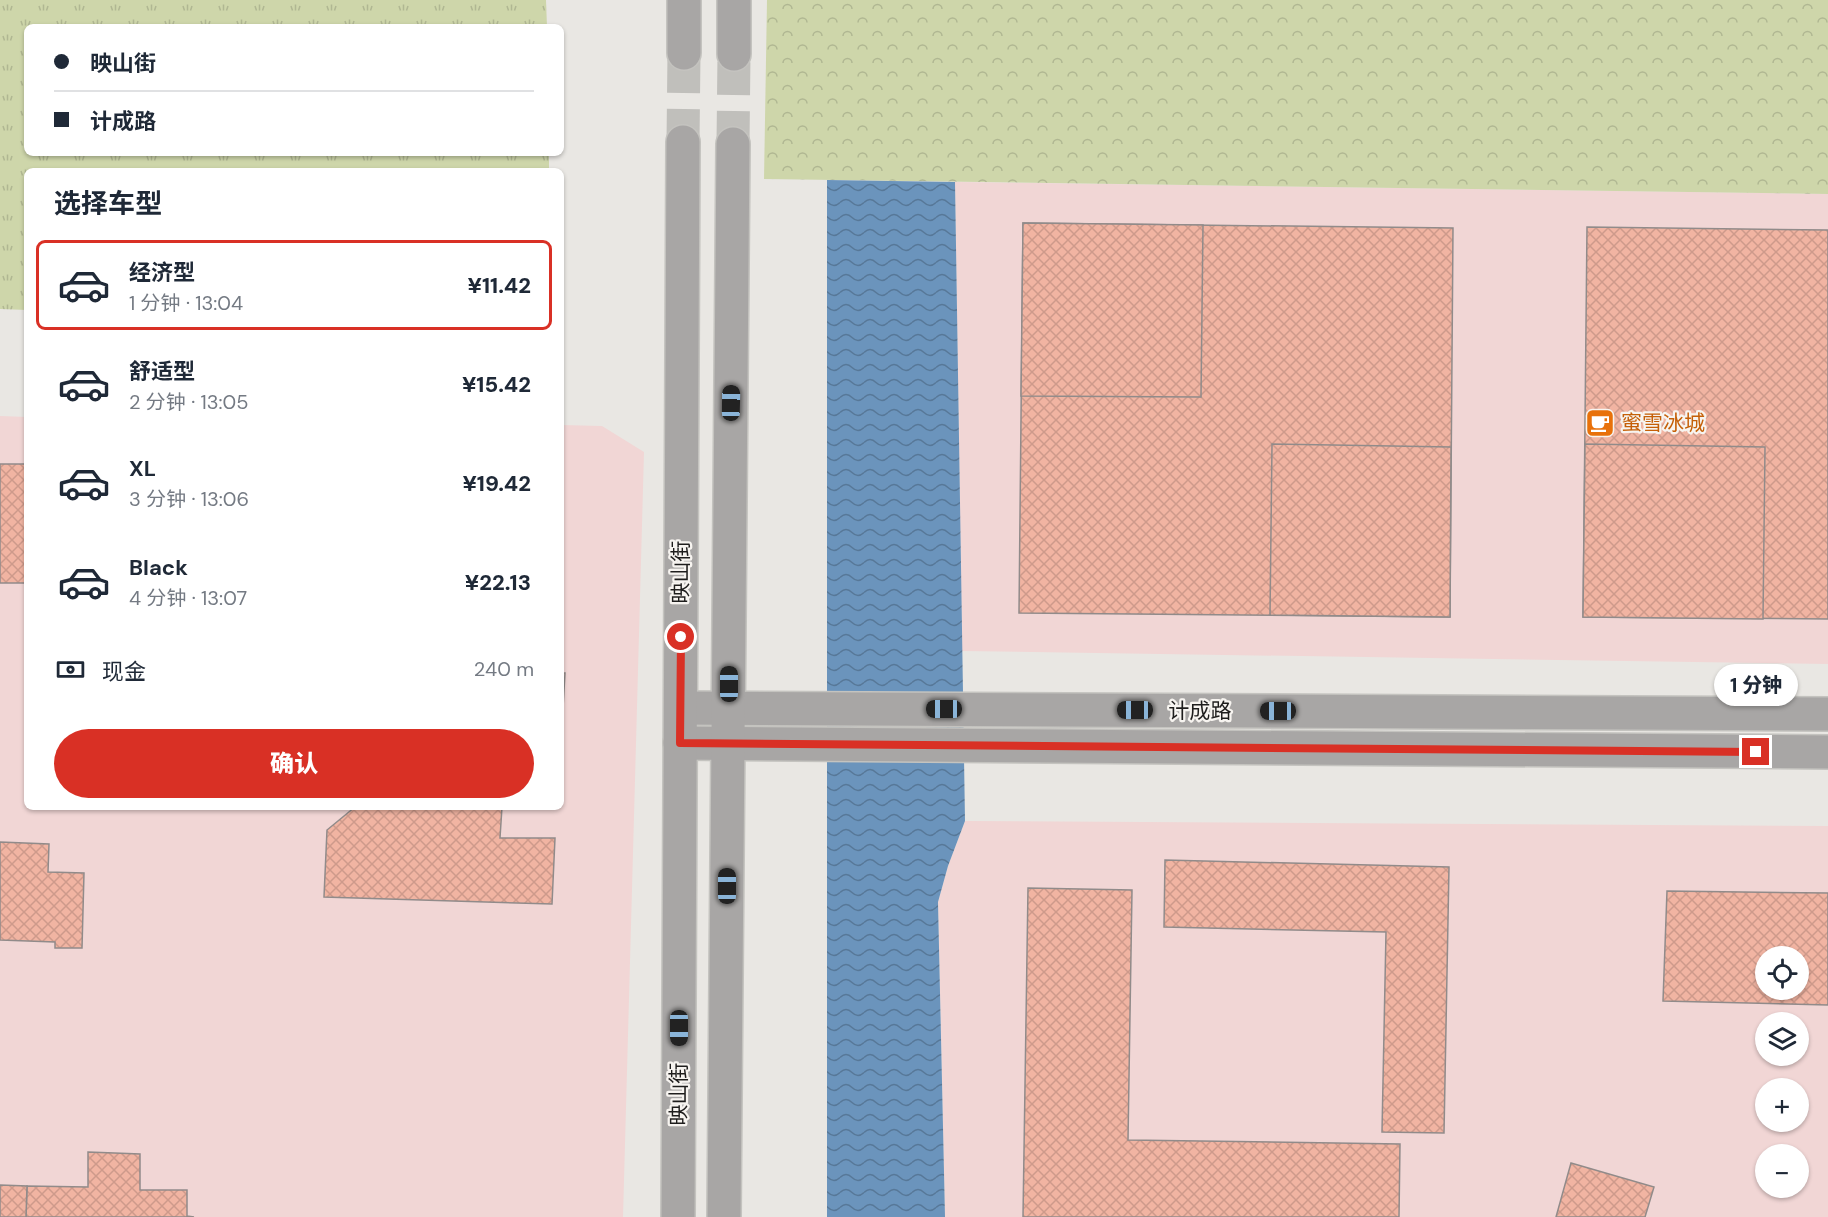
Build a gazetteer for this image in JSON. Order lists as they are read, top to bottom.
{
  "streets": {
    "street": ["映山街", "计成路"]
  },
  "crossings": [
    ["映山街", "计成路"]
  ],
  "places": {
    "cafe": ["蜜雪冰城"]
  },
  "page": {
    "banner": ["映山街", "计成路"],
    "heading": "选择车型",
    "list": [
      {
        "name": "经济型",
        "note": "1 分钟 · 13:04",
        "value": "¥11.42"
      },
      {
        "name": "舒适型",
        "note": "2 分钟 · 13:05",
        "value": "¥15.42"
      },
      {
        "name": "XL",
        "note": "3 分钟 · 13:06",
        "value": "¥19.42"
      },
      {
        "name": "Black",
        "note": "4 分钟 · 13:07",
        "value": "¥22.13"
      }
    ],
    "pay": ["现金", "240 m"],
    "bubble": "1 分钟",
    "buttons": "确认",
    "map_buttons": ["+", "−"]
  }
}
